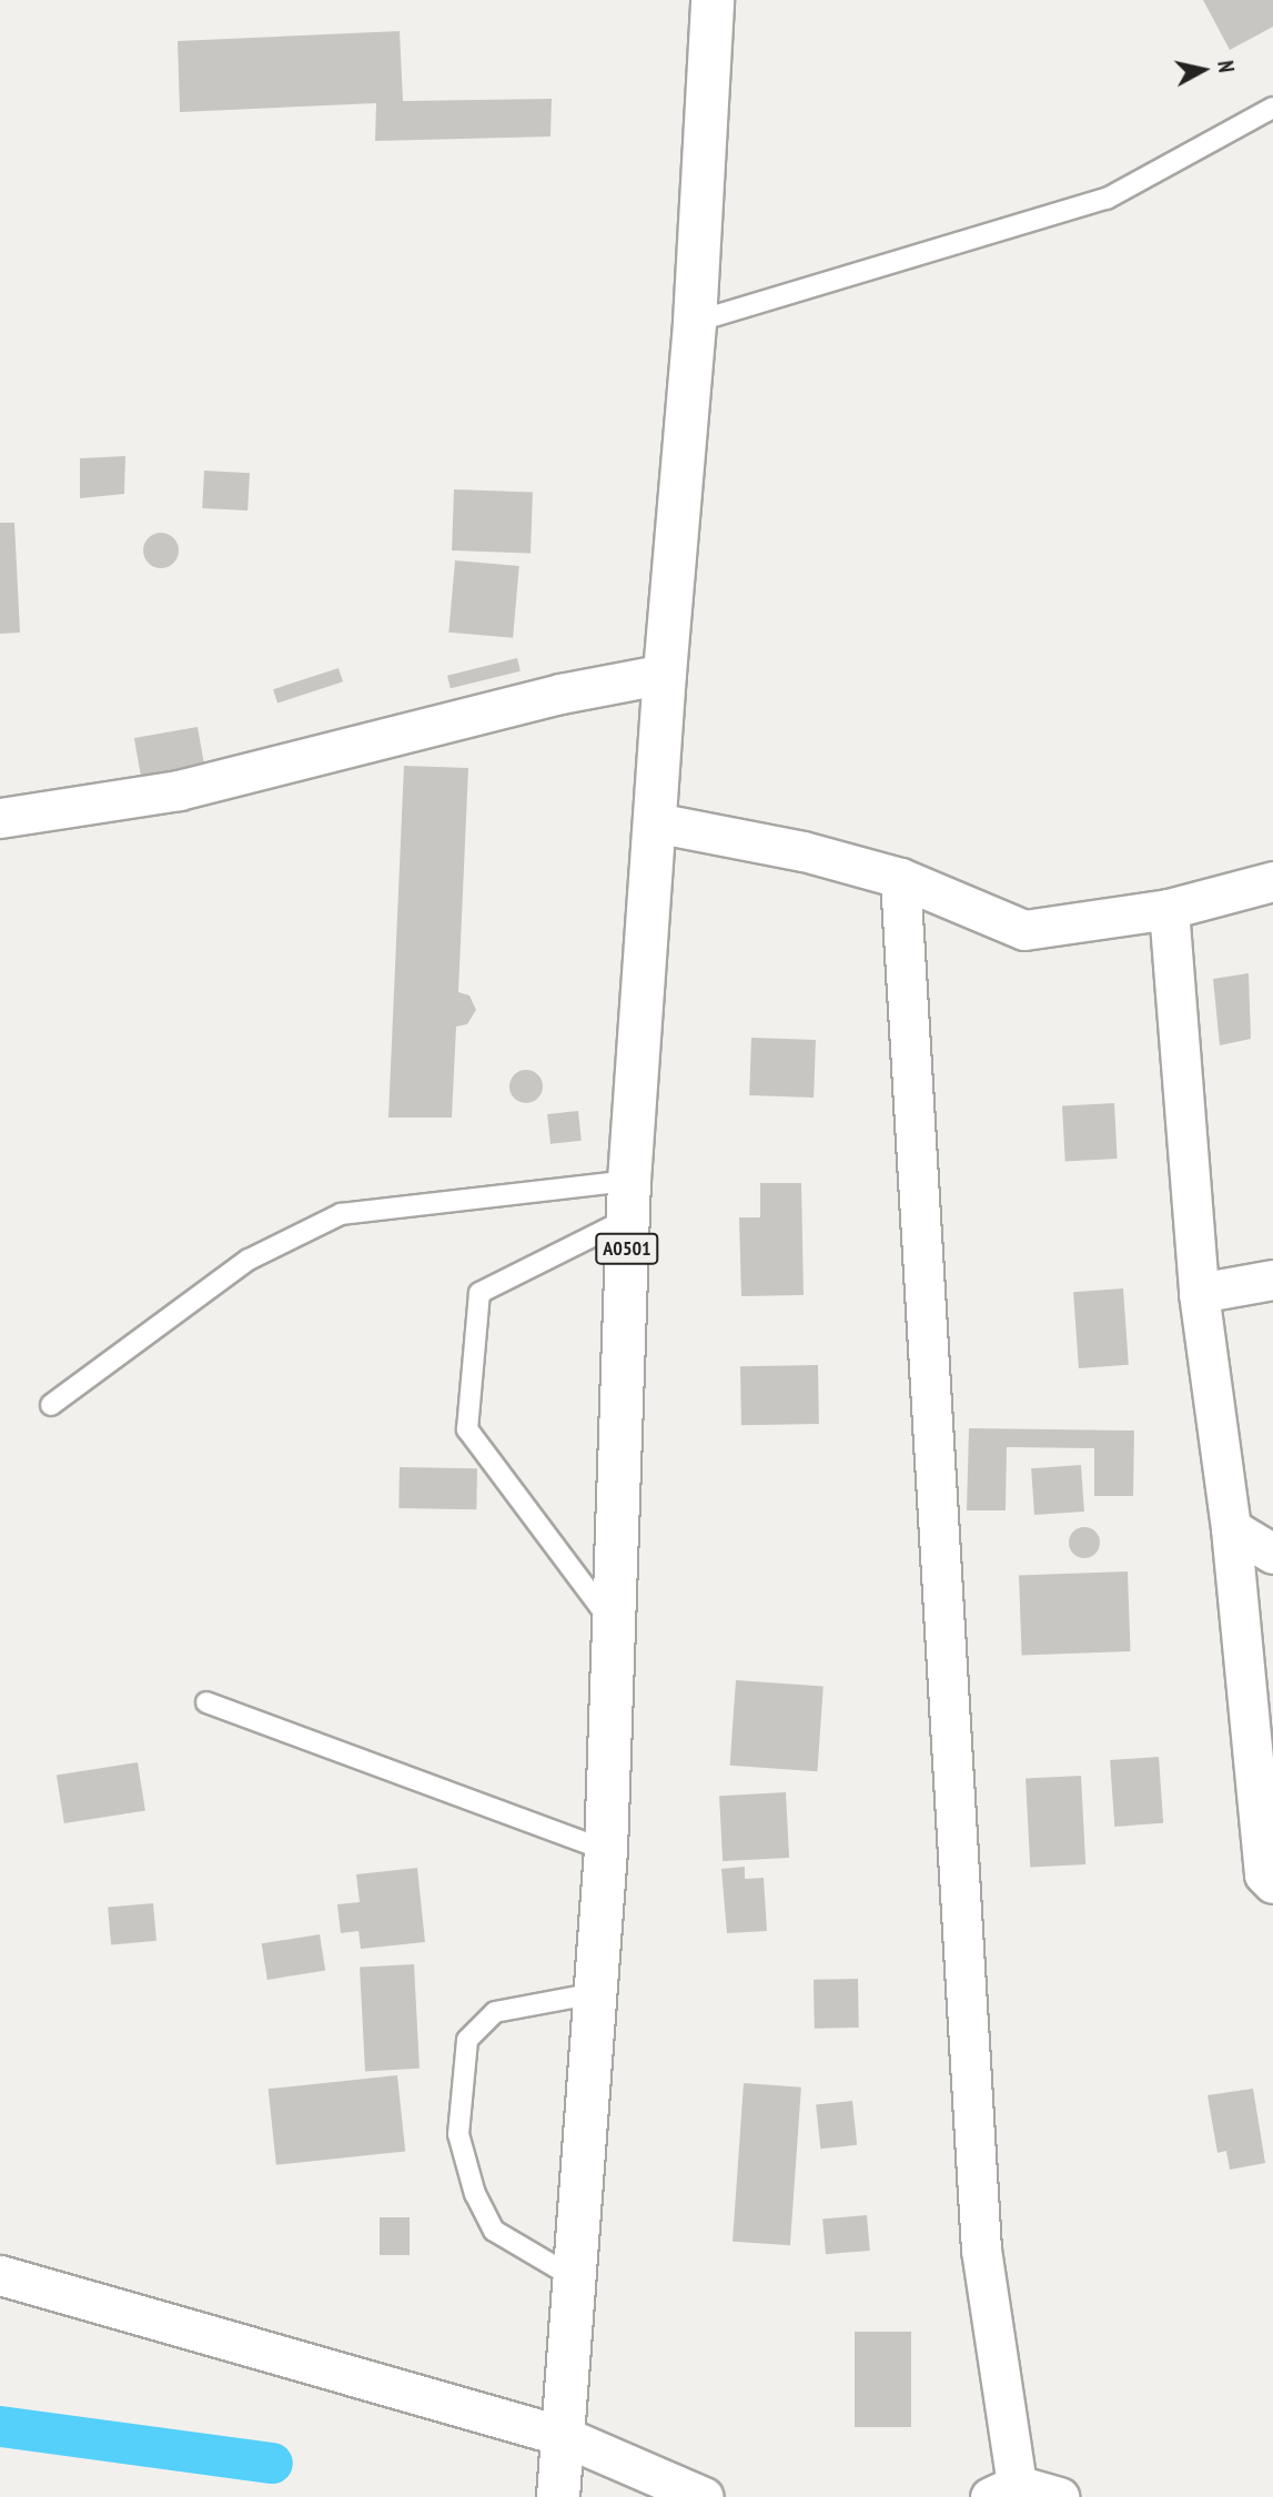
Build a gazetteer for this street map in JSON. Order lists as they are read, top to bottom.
{
  "streets": {
    "highway": ["A0501"]
  },
  "north": "right"
}
